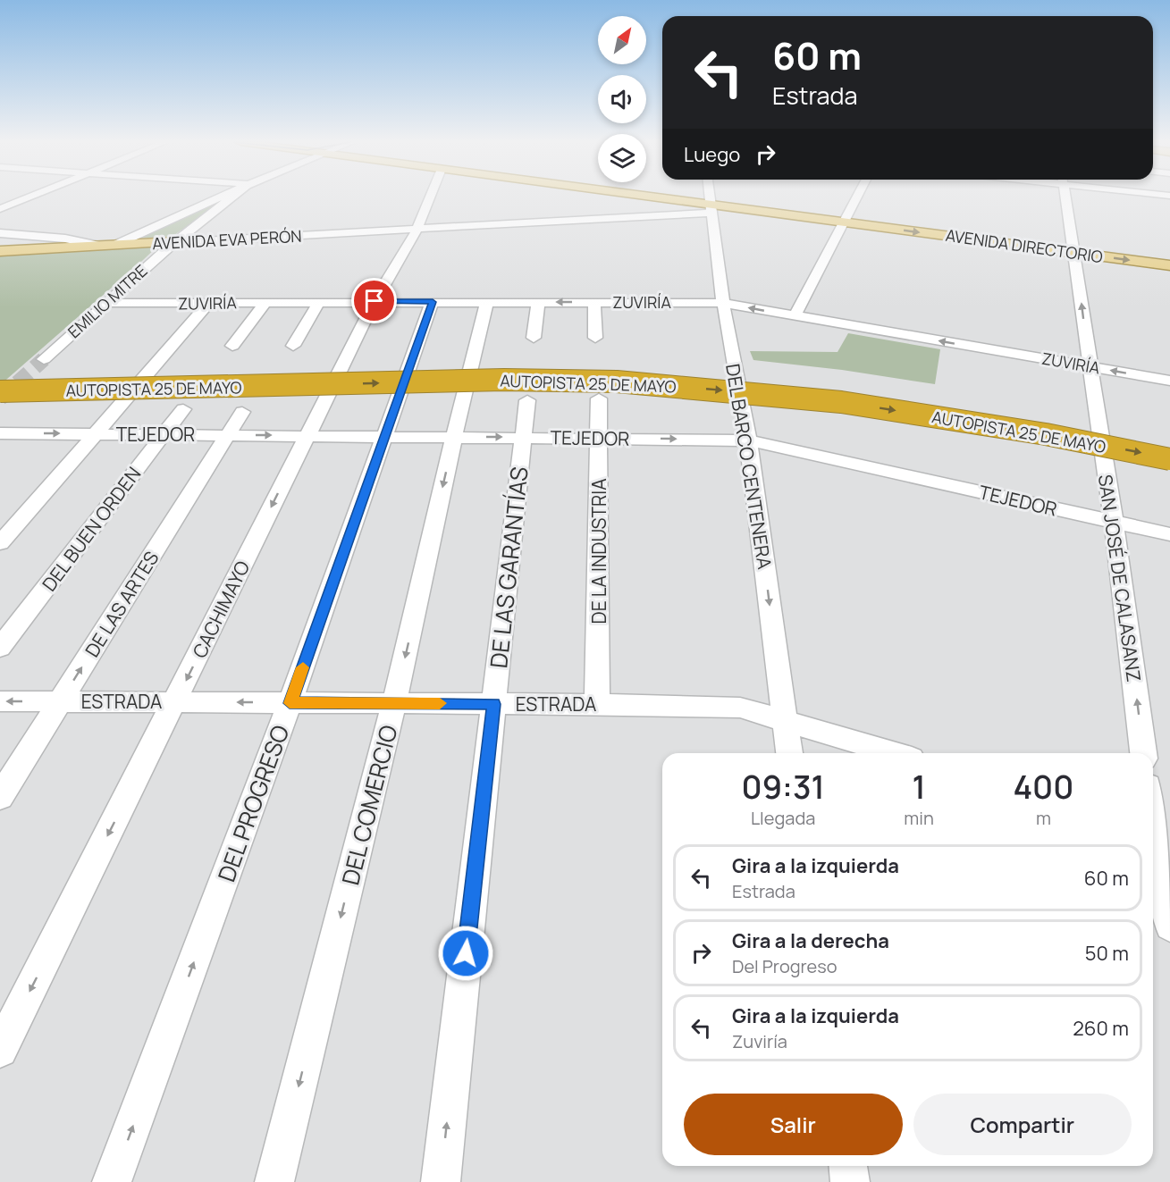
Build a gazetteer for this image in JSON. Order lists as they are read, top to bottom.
{
  "streets": {
    "highway": ["AUTOPISTA 25 DE MAYO"],
    "main road": ["AVENIDA EVA PERÓN", "AVENIDA DIRECTORIO"],
    "street": [
      "EMILIO MITRE",
      "ZUVIRÍA",
      "TEJEDOR",
      "DEL BARCO CENTENERA",
      "DEL BUEN ORDEN",
      "DE LA INDUSTRIA",
      "DE LAS GARANTÍAS",
      "SAN JOSÉ DE CALASANZ",
      "DE LAS ARTES",
      "CACHIMAYO",
      "ESTRADA",
      "DEL PROGRESO",
      "DEL COMERCIO"
    ]
  },
  "crossings": [
    ["AVENIDA EVA PERÓN", "AVENIDA DIRECTORIO"],
    ["AVENIDA EVA PERÓN", "EMILIO MITRE"],
    ["AVENIDA EVA PERÓN", "DEL BARCO CENTENERA"],
    ["AVENIDA EVA PERÓN", "CACHIMAYO"],
    ["AVENIDA DIRECTORIO", "DEL BARCO CENTENERA"],
    ["AVENIDA DIRECTORIO", "SAN JOSÉ DE CALASANZ"],
    ["EMILIO MITRE", "ZUVIRÍA"],
    ["ZUVIRÍA", "DEL BARCO CENTENERA"],
    ["ZUVIRÍA", "SAN JOSÉ DE CALASANZ"],
    ["ZUVIRÍA", "CACHIMAYO"],
    ["ZUVIRÍA", "DEL PROGRESO"],
    ["ZUVIRÍA", "DEL COMERCIO"],
    ["TEJEDOR", "DEL BARCO CENTENERA"],
    ["TEJEDOR", "DEL BUEN ORDEN"],
    ["TEJEDOR", "DE LA INDUSTRIA"],
    ["TEJEDOR", "DE LAS GARANTÍAS"],
    ["TEJEDOR", "SAN JOSÉ DE CALASANZ"],
    ["TEJEDOR", "DE LAS ARTES"],
    ["TEJEDOR", "CACHIMAYO"],
    ["TEJEDOR", "DEL PROGRESO"],
    ["TEJEDOR", "DEL COMERCIO"],
    ["DEL BARCO CENTENERA", "ESTRADA"],
    ["DE LA INDUSTRIA", "ESTRADA"],
    ["DE LAS GARANTÍAS", "ESTRADA"],
    ["DE LAS ARTES", "ESTRADA"],
    ["CACHIMAYO", "ESTRADA"],
    ["ESTRADA", "DEL PROGRESO"],
    ["ESTRADA", "DEL COMERCIO"]
  ],
  "one_way": [
    "AVENIDA DIRECTORIO",
    "ZUVIRÍA",
    "DEL BARCO CENTENERA",
    "DE LAS GARANTÍAS",
    "SAN JOSÉ DE CALASANZ",
    "CACHIMAYO",
    "DEL PROGRESO",
    "DEL COMERCIO"
  ],
  "north": "top right",
  "page": {
    "turn": ["60 m", "Estrada"],
    "then": "Luego",
    "eta": [
      "09:31",
      "Llegada",
      "1",
      "min",
      "400",
      "m"
    ],
    "list": [
      {
        "name": "Gira a la izquierda",
        "note": "Estrada",
        "value": "60 m"
      },
      {
        "name": "Gira a la derecha",
        "note": "Del Progreso",
        "value": "50 m"
      },
      {
        "name": "Gira a la izquierda",
        "note": "Zuviría",
        "value": "260 m"
      }
    ],
    "buttons": ["Salir", "Compartir"]
  }
}
